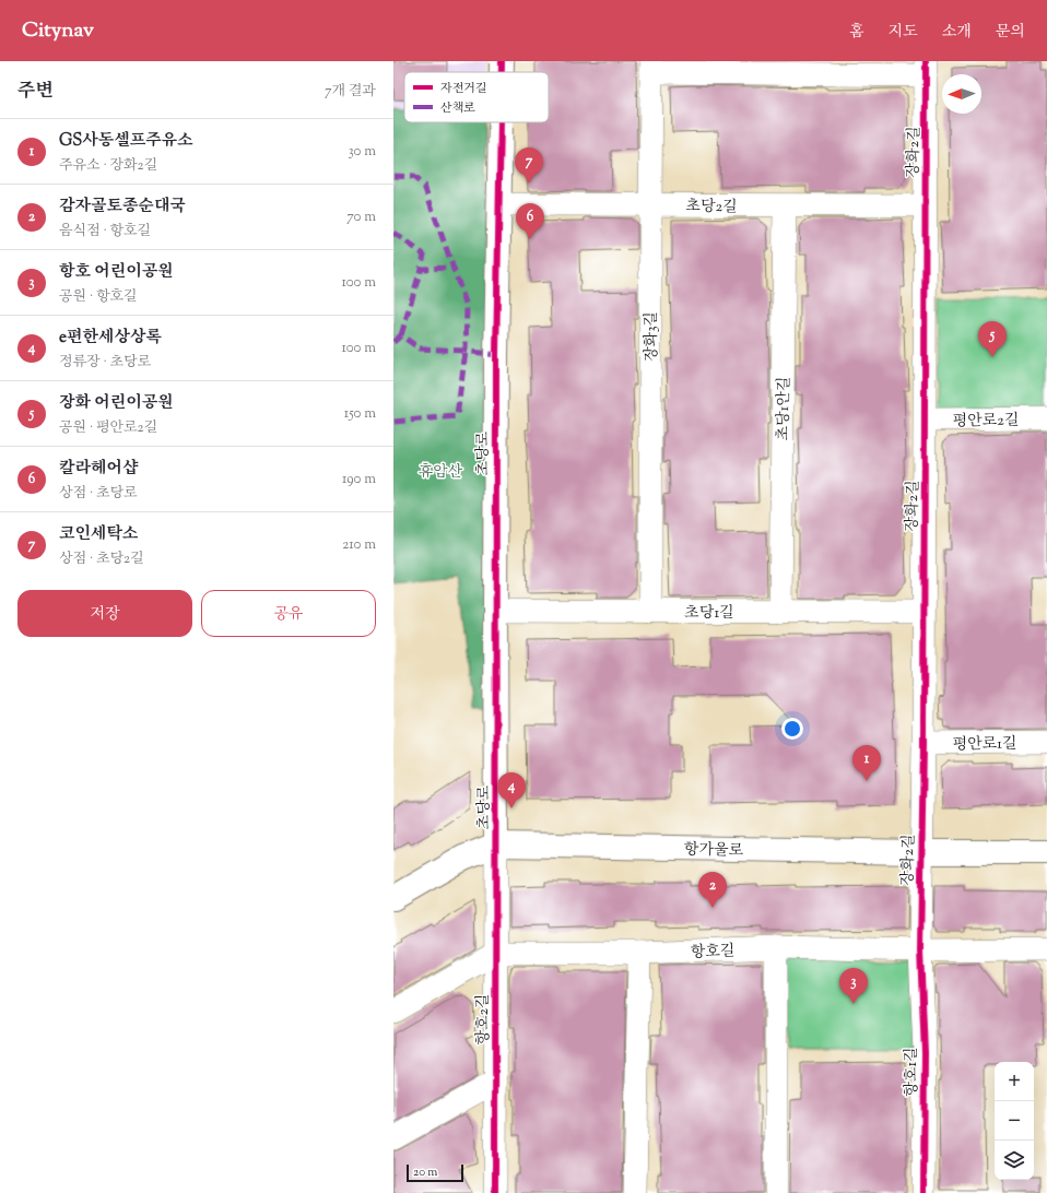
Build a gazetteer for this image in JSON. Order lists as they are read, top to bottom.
{
  "streets": {
    "street": [
      "장화2길",
      "초당2길",
      "장화3길",
      "초당1안길",
      "평안로2길",
      "초당로",
      "초당1길",
      "평안로1길",
      "항가울로",
      "항호길",
      "항호2길",
      "항호1길"
    ]
  },
  "crossings": [
    ["장화2길", "초당2길"],
    ["장화2길", "장화3길"],
    ["장화2길", "평안로2길"],
    ["장화2길", "초당1길"],
    ["장화2길", "평안로1길"],
    ["장화2길", "항가울로"],
    ["장화2길", "항호길"],
    ["장화2길", "항호1길"],
    ["초당2길", "장화3길"],
    ["초당2길", "초당1안길"],
    ["초당2길", "초당로"],
    ["장화3길", "초당1길"],
    ["초당1안길", "초당1길"],
    ["초당로", "초당1길"],
    ["초당로", "항가울로"],
    ["초당로", "항호2길"],
    ["항가울로", "항호2길"],
    ["항호길", "항호2길"],
    ["항호길", "항호1길"]
  ],
  "parks": ["휴암산"],
  "legend": ["자전거길", "산책로"],
  "scale_bar": "20 m",
  "north": "left",
  "page": {
    "header": "Citynav",
    "nav": [
      "홈",
      "지도",
      "소개",
      "문의"
    ],
    "heading": ["주변", "7개 결과"],
    "list": [
      {
        "mark": "1",
        "name": "GS사동셀프주유소",
        "note": "주유소 · 장화2길",
        "value": "30 m"
      },
      {
        "mark": "2",
        "name": "감자골토종순대국",
        "note": "음식점 · 항호길",
        "value": "70 m"
      },
      {
        "mark": "3",
        "name": "항호 어린이공원",
        "note": "공원 · 항호길",
        "value": "100 m"
      },
      {
        "mark": "4",
        "name": "e편한세상상록",
        "note": "정류장 · 초당로",
        "value": "100 m"
      },
      {
        "mark": "5",
        "name": "장화 어린이공원",
        "note": "공원 · 평안로2길",
        "value": "150 m"
      },
      {
        "mark": "6",
        "name": "칼라헤어샵",
        "note": "상점 · 초당로",
        "value": "190 m"
      },
      {
        "mark": "7",
        "name": "코인세탁소",
        "note": "상점 · 초당2길",
        "value": "210 m"
      }
    ],
    "pins": [
      "7",
      "6",
      "5",
      "1",
      "4",
      "2",
      "3"
    ],
    "buttons": ["저장", "공유"],
    "map_buttons": ["+", "−"],
    "scale": "20 m"
  }
}
